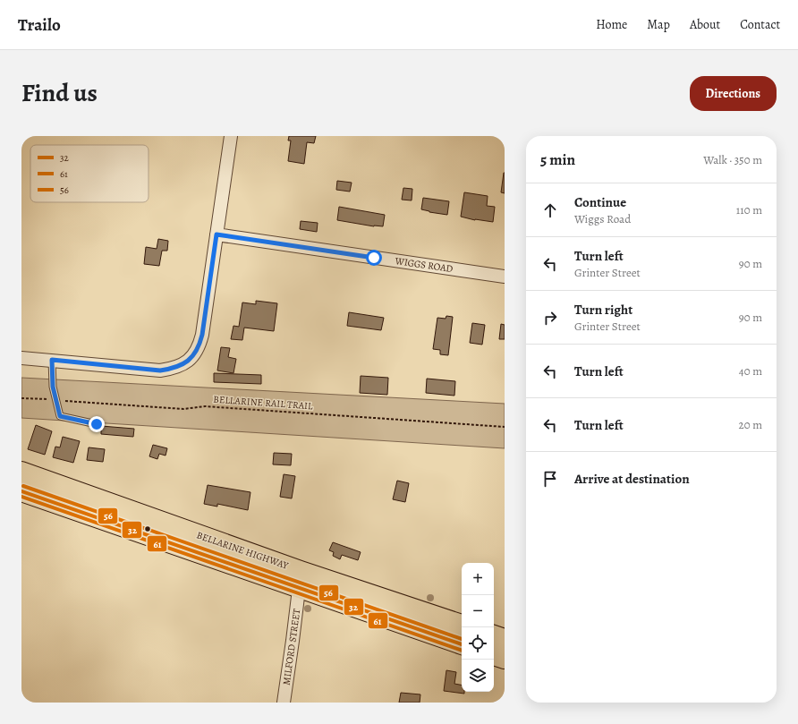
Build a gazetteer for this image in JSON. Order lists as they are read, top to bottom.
{
  "streets": {
    "highway": ["BELLARINE HIGHWAY"],
    "street": ["WIGGS ROAD", "MILFORD STREET"],
    "path": ["BELLARINE RAIL TRAIL"]
  },
  "crossings": [
    ["BELLARINE HIGHWAY", "MILFORD STREET"]
  ],
  "lines": ["transit line 56", "transit line 32", "transit line 61"],
  "legend": ["32", "61", "56"],
  "page": {
    "header": "Trailo",
    "nav": [
      "Home",
      "Map",
      "About",
      "Contact"
    ],
    "title": "Find us",
    "buttons": "Directions",
    "heading": ["5 min", "Walk · 350 m"],
    "list": [
      ["Continue", "Wiggs Road", "110 m"],
      ["Turn left", "Grinter Street", "90 m"],
      ["Turn right", "Grinter Street", "90 m"],
      ["Turn left", "40 m"],
      ["Turn left", "20 m"],
      "Arrive at destination"
    ],
    "map_buttons": ["+", "−"]
  }
}
